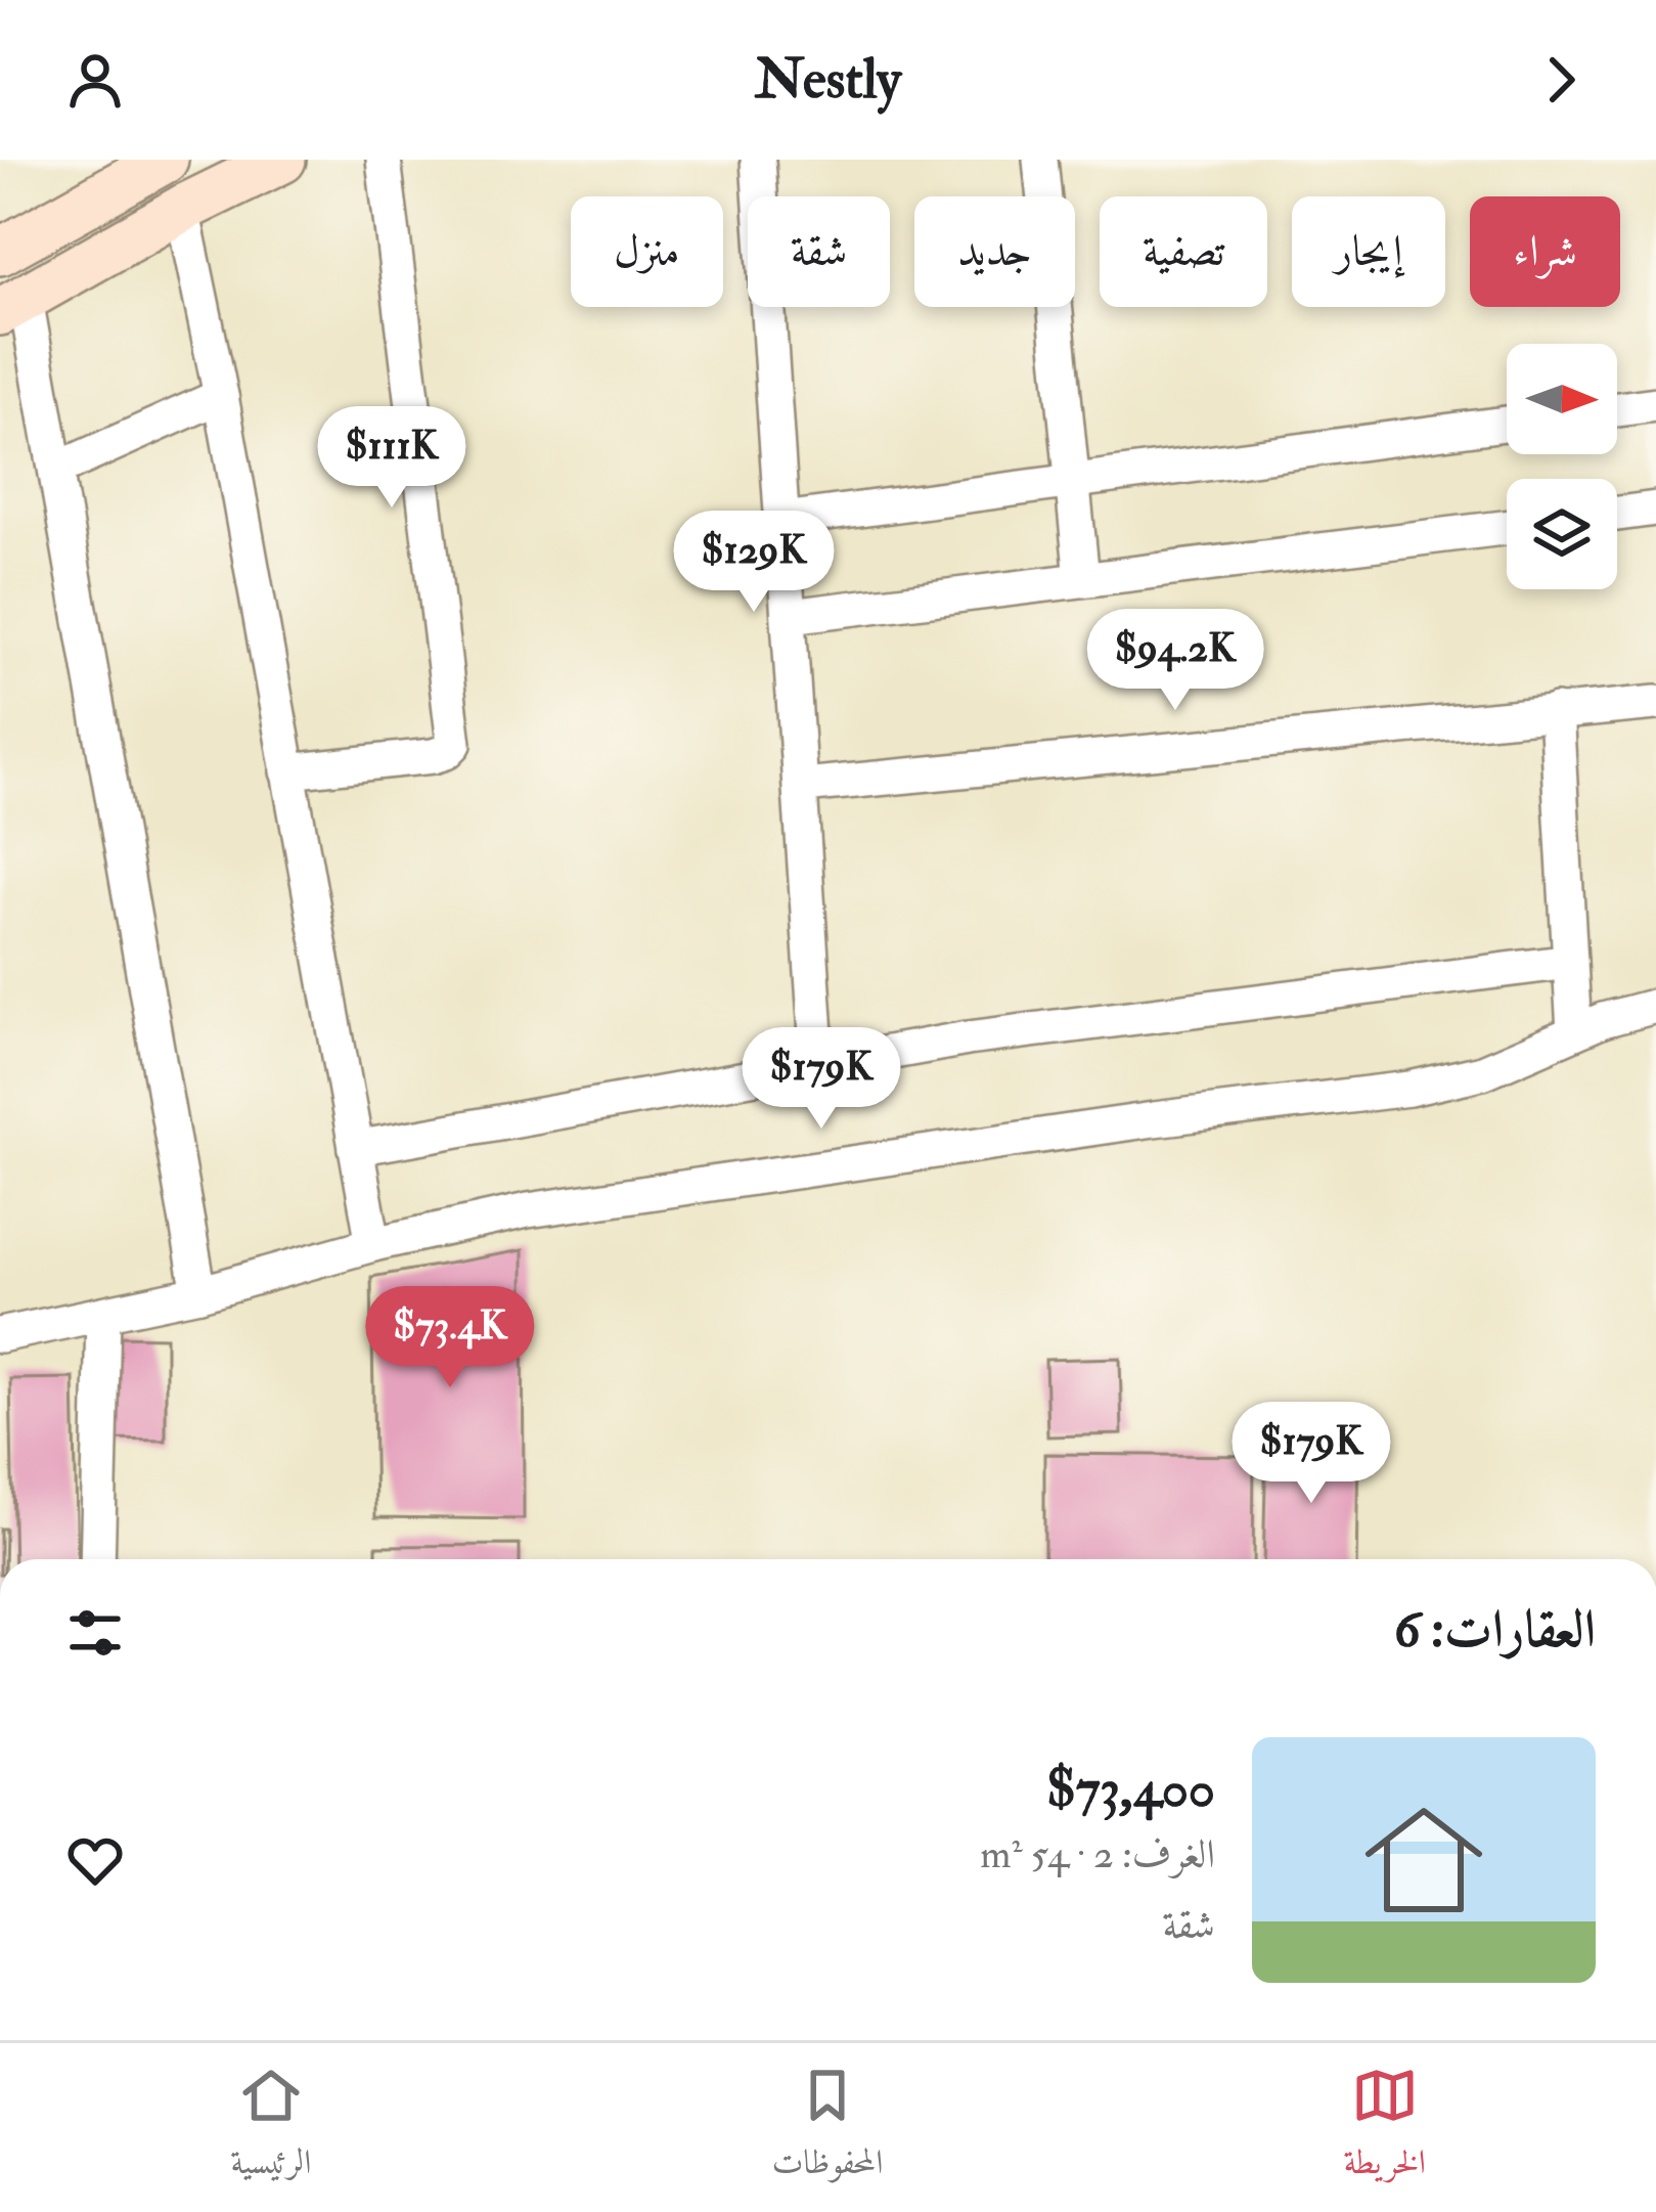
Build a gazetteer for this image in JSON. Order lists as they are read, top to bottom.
{
  "north": "right",
  "page": {
    "header": "Nestly",
    "chip": [
      "شراء",
      "إيجار",
      "تصفية",
      "جديد",
      "شقة",
      "منزل"
    ],
    "price": [
      "$111K",
      "$129K",
      "$94.2K",
      "$179K",
      "$73.4K",
      "$179K"
    ],
    "heading": "العقارات: 6",
    "list": [
      {
        "name": "$73,400",
        "note": "الغرف: 2 · 54 m² · شقة"
      }
    ],
    "tabs": ["الخريطة", "المحفوظات", "الرئيسية"]
  }
}
